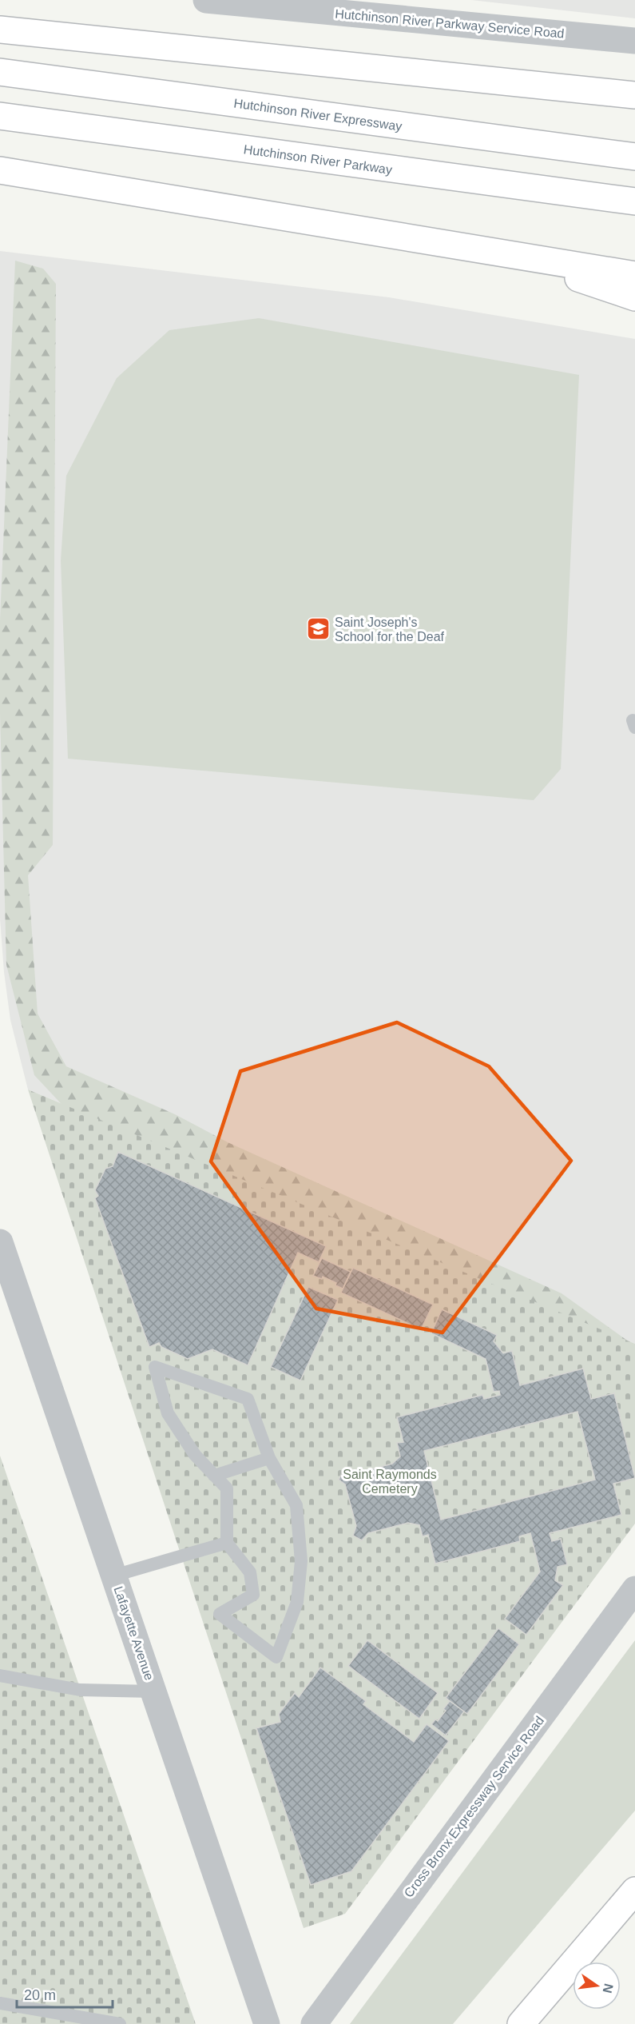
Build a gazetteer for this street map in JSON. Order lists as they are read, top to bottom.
{
  "streets": {
    "highway": ["Hutchinson River Expressway", "Hutchinson River Parkway"],
    "street": ["Hutchinson River Parkway Service Road", "Lafayette Avenue", "Cross Bronx Expressway Service Road"]
  },
  "parks": ["Saint Raymonds Cemetery"],
  "places": {
    "school or university": ["Saint Joseph's School for the Deaf"]
  },
  "scale_bar": "20 m",
  "north": "right"
}
